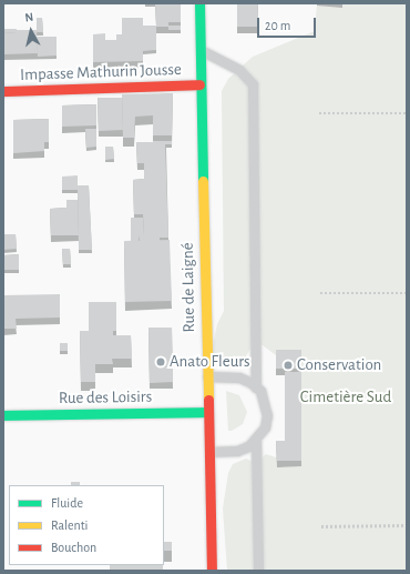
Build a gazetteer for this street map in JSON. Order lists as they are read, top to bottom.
{
  "streets": {
    "street": ["Impasse Mathurin Jousse", "Rue de Laigné", "Rue des Loisirs"]
  },
  "crossings": [
    ["Impasse Mathurin Jousse", "Rue de Laigné"],
    ["Rue de Laigné", "Rue des Loisirs"]
  ],
  "parks": ["Cimetière Sud"],
  "places": ["Anato Fleurs", "Conservation"],
  "legend": ["Fluide", "Ralenti", "Bouchon"],
  "scale_bar": "20 m",
  "north": "top"
}
